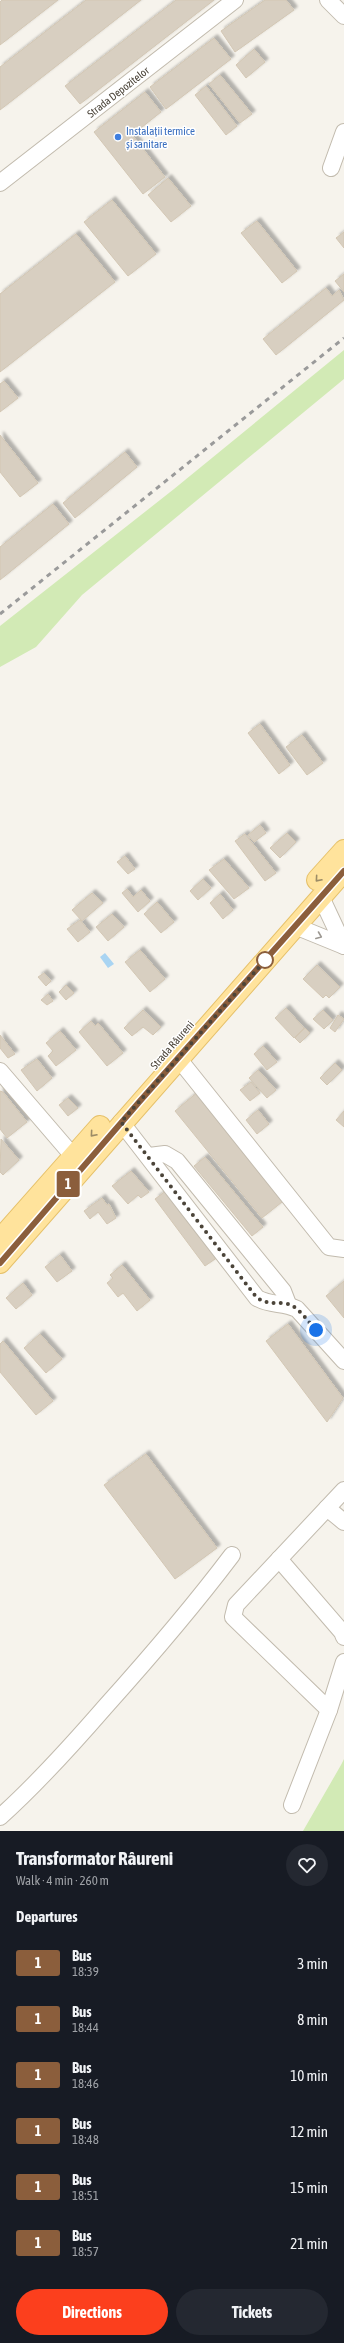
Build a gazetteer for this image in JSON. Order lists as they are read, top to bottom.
{
  "streets": {
    "main road": ["Strada Râureni"],
    "street": ["Strada Depozitelor"]
  },
  "places": ["Instalații termice și sanitare"],
  "lines": ["bus line 1"],
  "page": {
    "on_map": "1",
    "heading": [
      ["Transformator Râureni", "Walk · 4 min · 260 m"],
      "Departures"
    ],
    "list": [
      {
        "mark": "1",
        "name": "Bus",
        "note": "18:39",
        "value": "3 min"
      },
      {
        "mark": "1",
        "name": "Bus",
        "note": "18:44",
        "value": "8 min"
      },
      {
        "mark": "1",
        "name": "Bus",
        "note": "18:46",
        "value": "10 min"
      },
      {
        "mark": "1",
        "name": "Bus",
        "note": "18:48",
        "value": "12 min"
      },
      {
        "mark": "1",
        "name": "Bus",
        "note": "18:51",
        "value": "15 min"
      },
      {
        "mark": "1",
        "name": "Bus",
        "note": "18:57",
        "value": "21 min"
      }
    ],
    "buttons": ["Directions", "Tickets"]
  }
}
